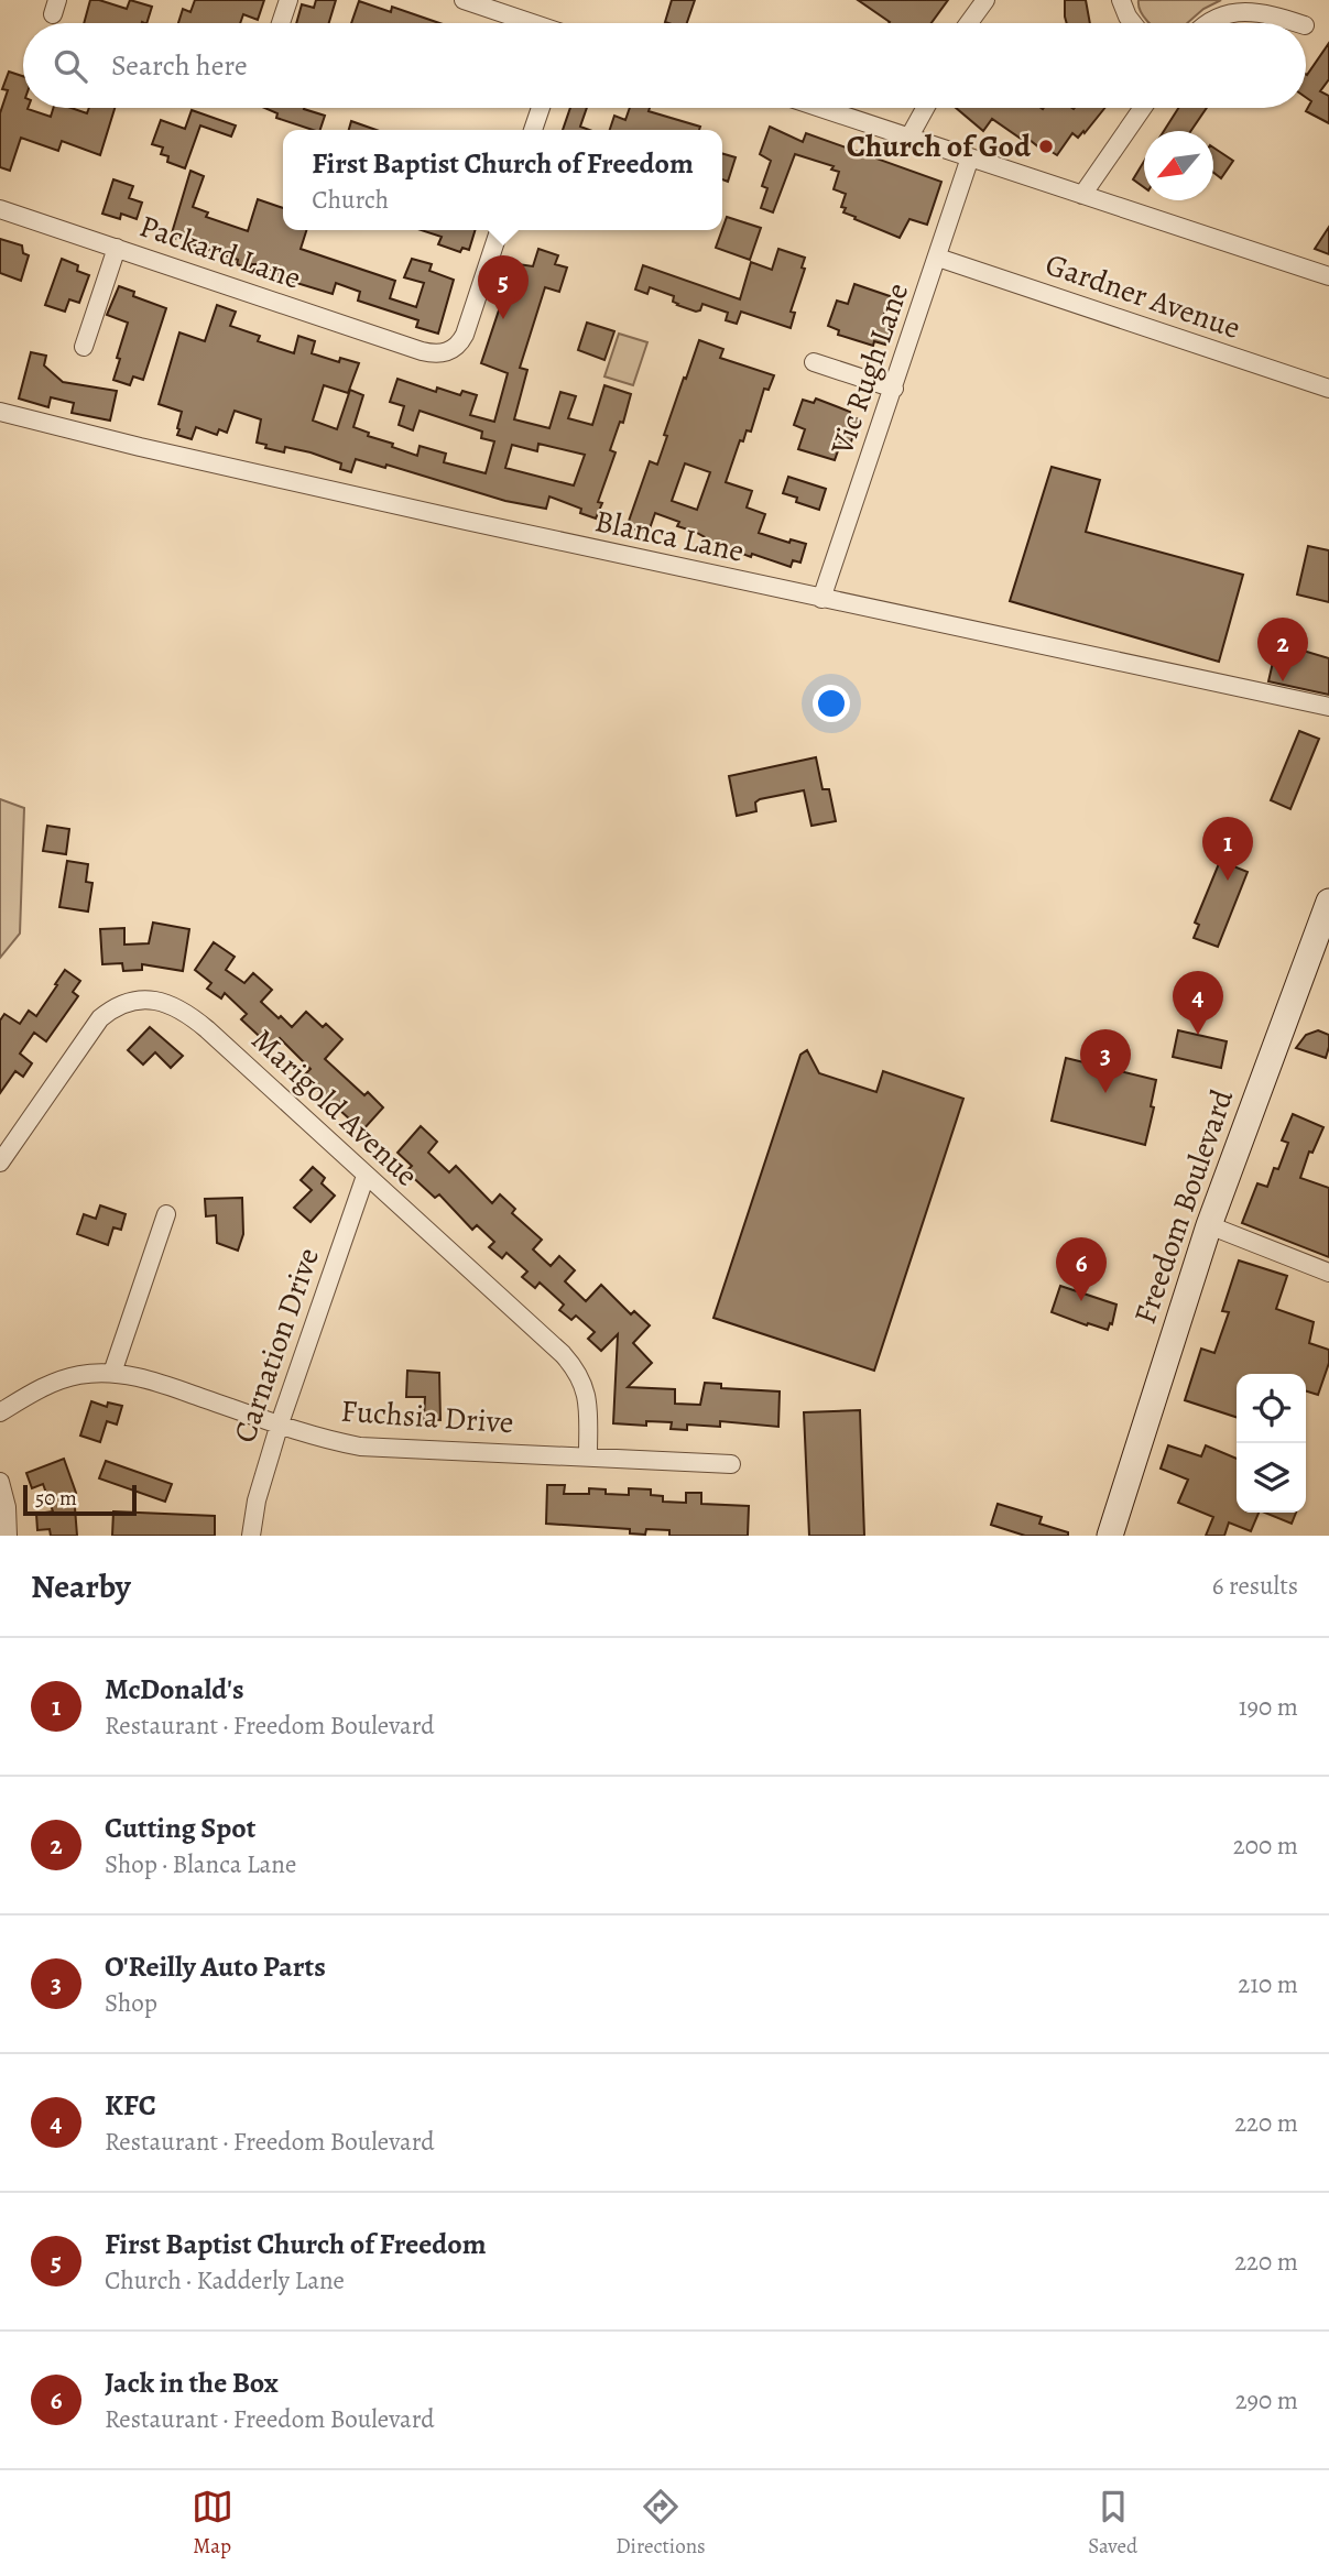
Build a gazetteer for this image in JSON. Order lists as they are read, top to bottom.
{
  "streets": {
    "main road": ["Freedom Boulevard"],
    "street": [
      "Packard Lane",
      "Gardner Avenue",
      "Vic Rugh Lane",
      "Blanca Lane",
      "Marigold Avenue",
      "Carnation Drive",
      "Fuchsia Drive"
    ]
  },
  "crossings": [
    ["Gardner Avenue", "Vic Rugh Lane"],
    ["Vic Rugh Lane", "Blanca Lane"],
    ["Marigold Avenue", "Carnation Drive"],
    ["Marigold Avenue", "Fuchsia Drive"],
    ["Carnation Drive", "Fuchsia Drive"]
  ],
  "places": ["Church of God"],
  "scale_bar": "50 m",
  "north": "bottom left",
  "page": {
    "search": "Search here",
    "popup": ["First Baptist Church of Freedom", "Church"],
    "pins": [
      "5",
      "2",
      "1",
      "4",
      "3",
      "6"
    ],
    "scale": "50 m",
    "heading": ["Nearby", "6 results"],
    "list": [
      {
        "mark": "1",
        "name": "McDonald's",
        "note": "Restaurant · Freedom Boulevard",
        "value": "190 m"
      },
      {
        "mark": "2",
        "name": "Cutting Spot",
        "note": "Shop · Blanca Lane",
        "value": "200 m"
      },
      {
        "mark": "3",
        "name": "O'Reilly Auto Parts",
        "note": "Shop",
        "value": "210 m"
      },
      {
        "mark": "4",
        "name": "KFC",
        "note": "Restaurant · Freedom Boulevard",
        "value": "220 m"
      },
      {
        "mark": "5",
        "name": "First Baptist Church of Freedom",
        "note": "Church · Kadderly Lane",
        "value": "220 m"
      },
      {
        "mark": "6",
        "name": "Jack in the Box",
        "note": "Restaurant · Freedom Boulevard",
        "value": "290 m"
      }
    ],
    "nav": ["Map", "Directions", "Saved"]
  }
}
